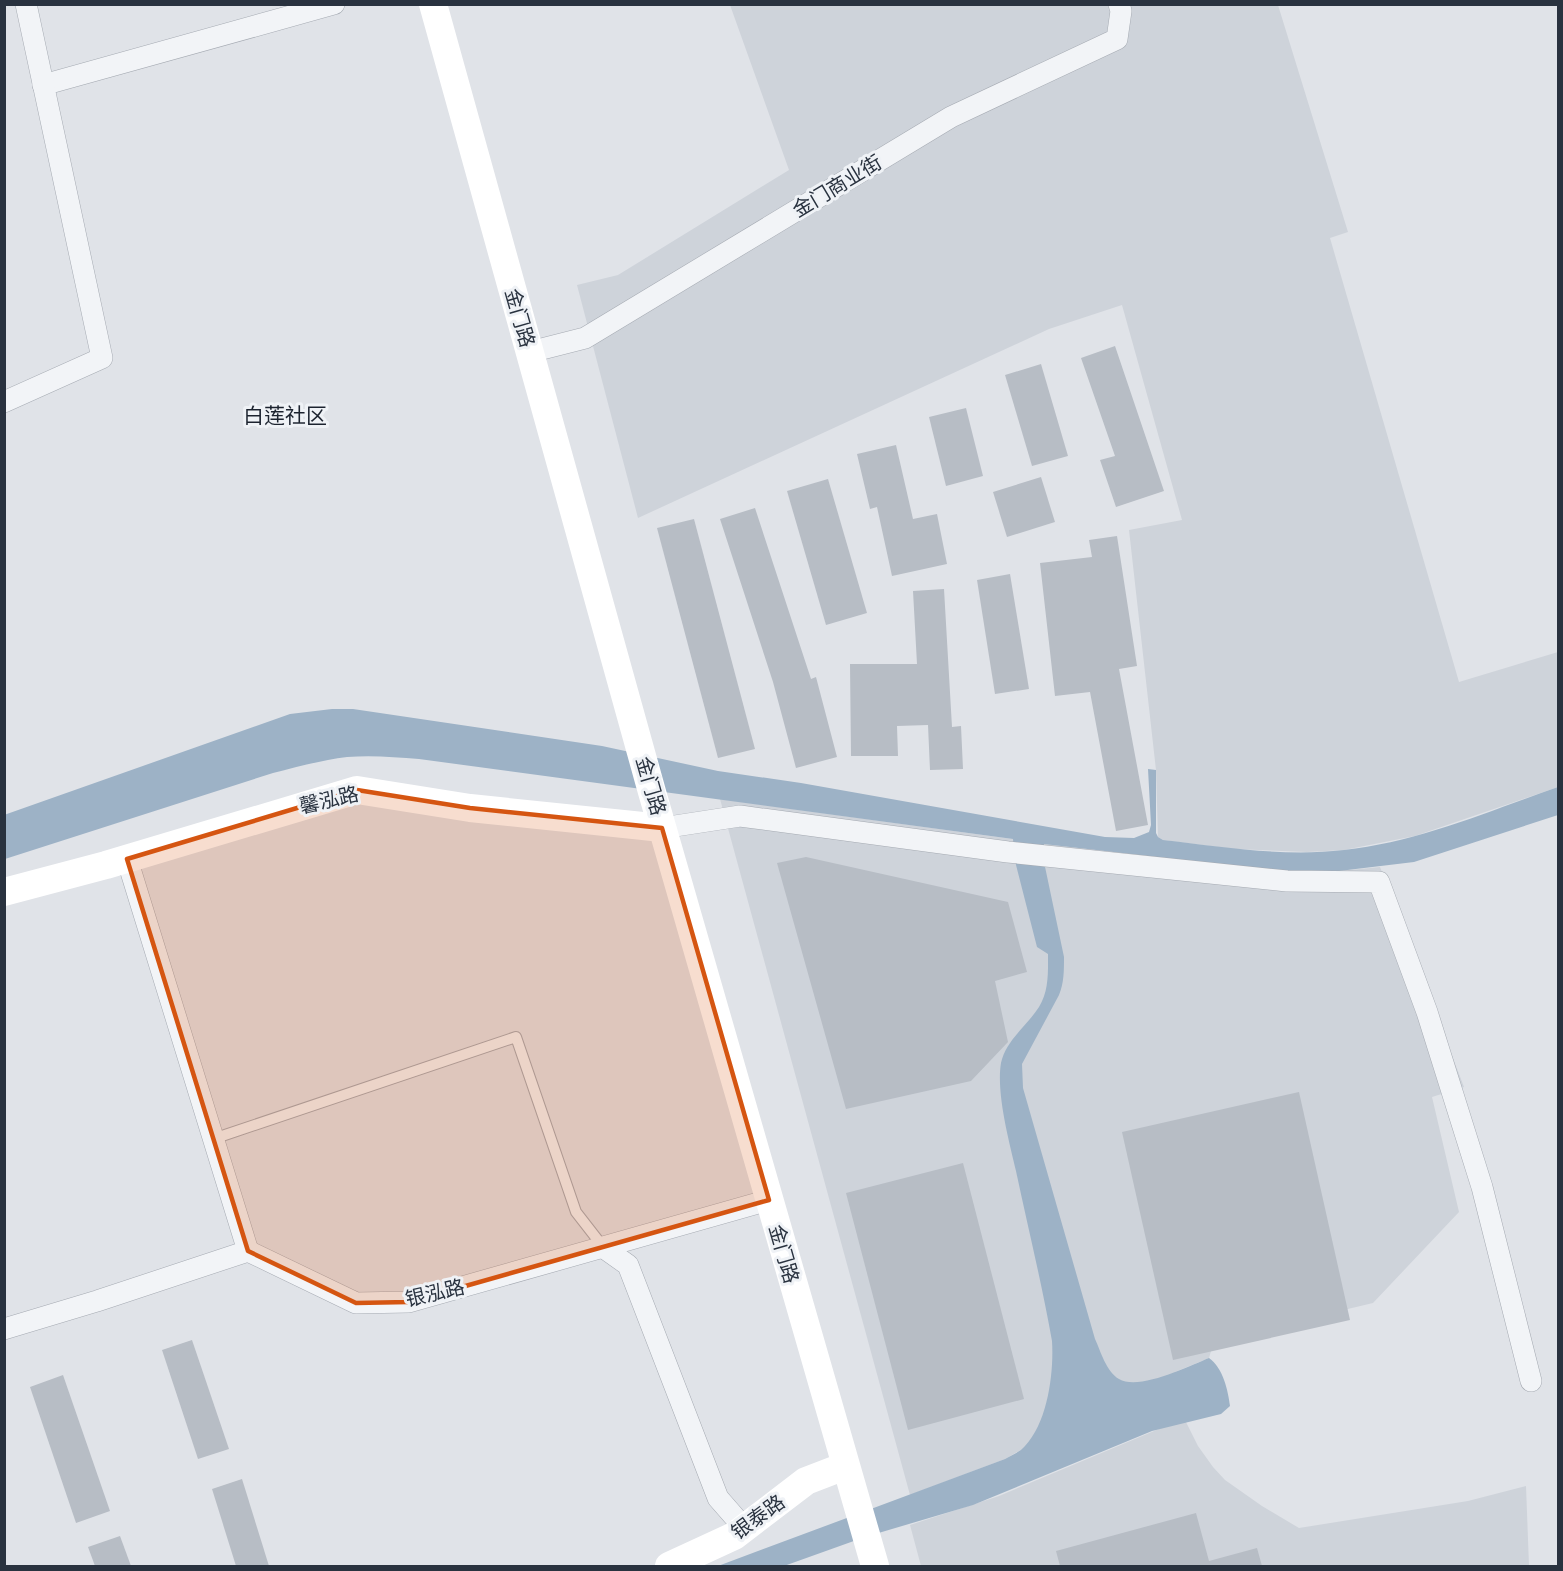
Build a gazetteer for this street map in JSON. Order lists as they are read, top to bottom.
{
  "streets": {
    "main road": ["金门路", "馨泓路", "银泰路"],
    "street": ["金门商业街", "银泓路"]
  },
  "crossings": [
    ["金门商业街", "金门路"],
    ["金门路", "馨泓路"],
    ["金门路", "银泓路"],
    ["金门路", "银泰路"]
  ],
  "districts": ["白莲社区"]
}
